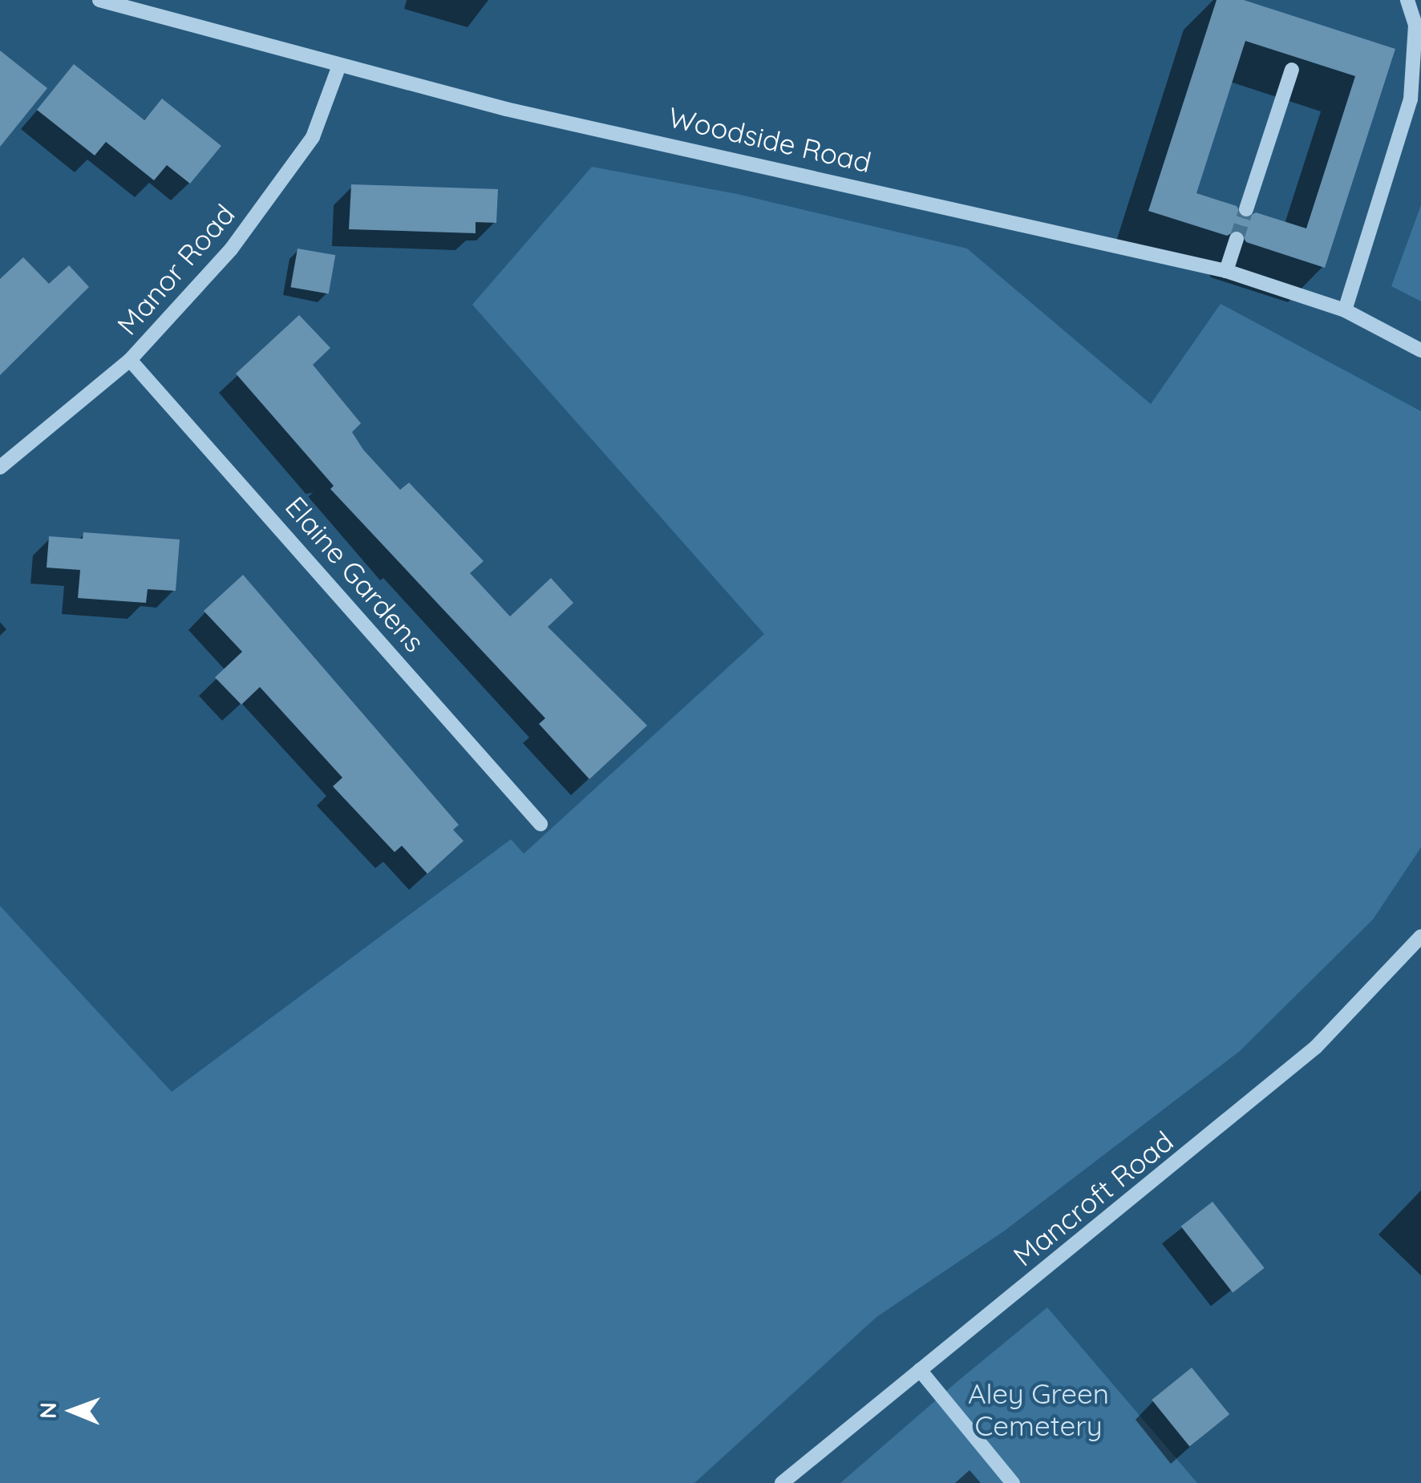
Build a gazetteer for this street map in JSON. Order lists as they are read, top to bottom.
{
  "streets": {
    "street": [
      "Woodside Road",
      "Manor Road",
      "Elaine Gardens",
      "Mancroft Road"
    ]
  },
  "crossings": [
    ["Woodside Road", "Manor Road"],
    ["Manor Road", "Elaine Gardens"]
  ],
  "parks": ["Aley Green Cemetery"],
  "north": "left"
}
